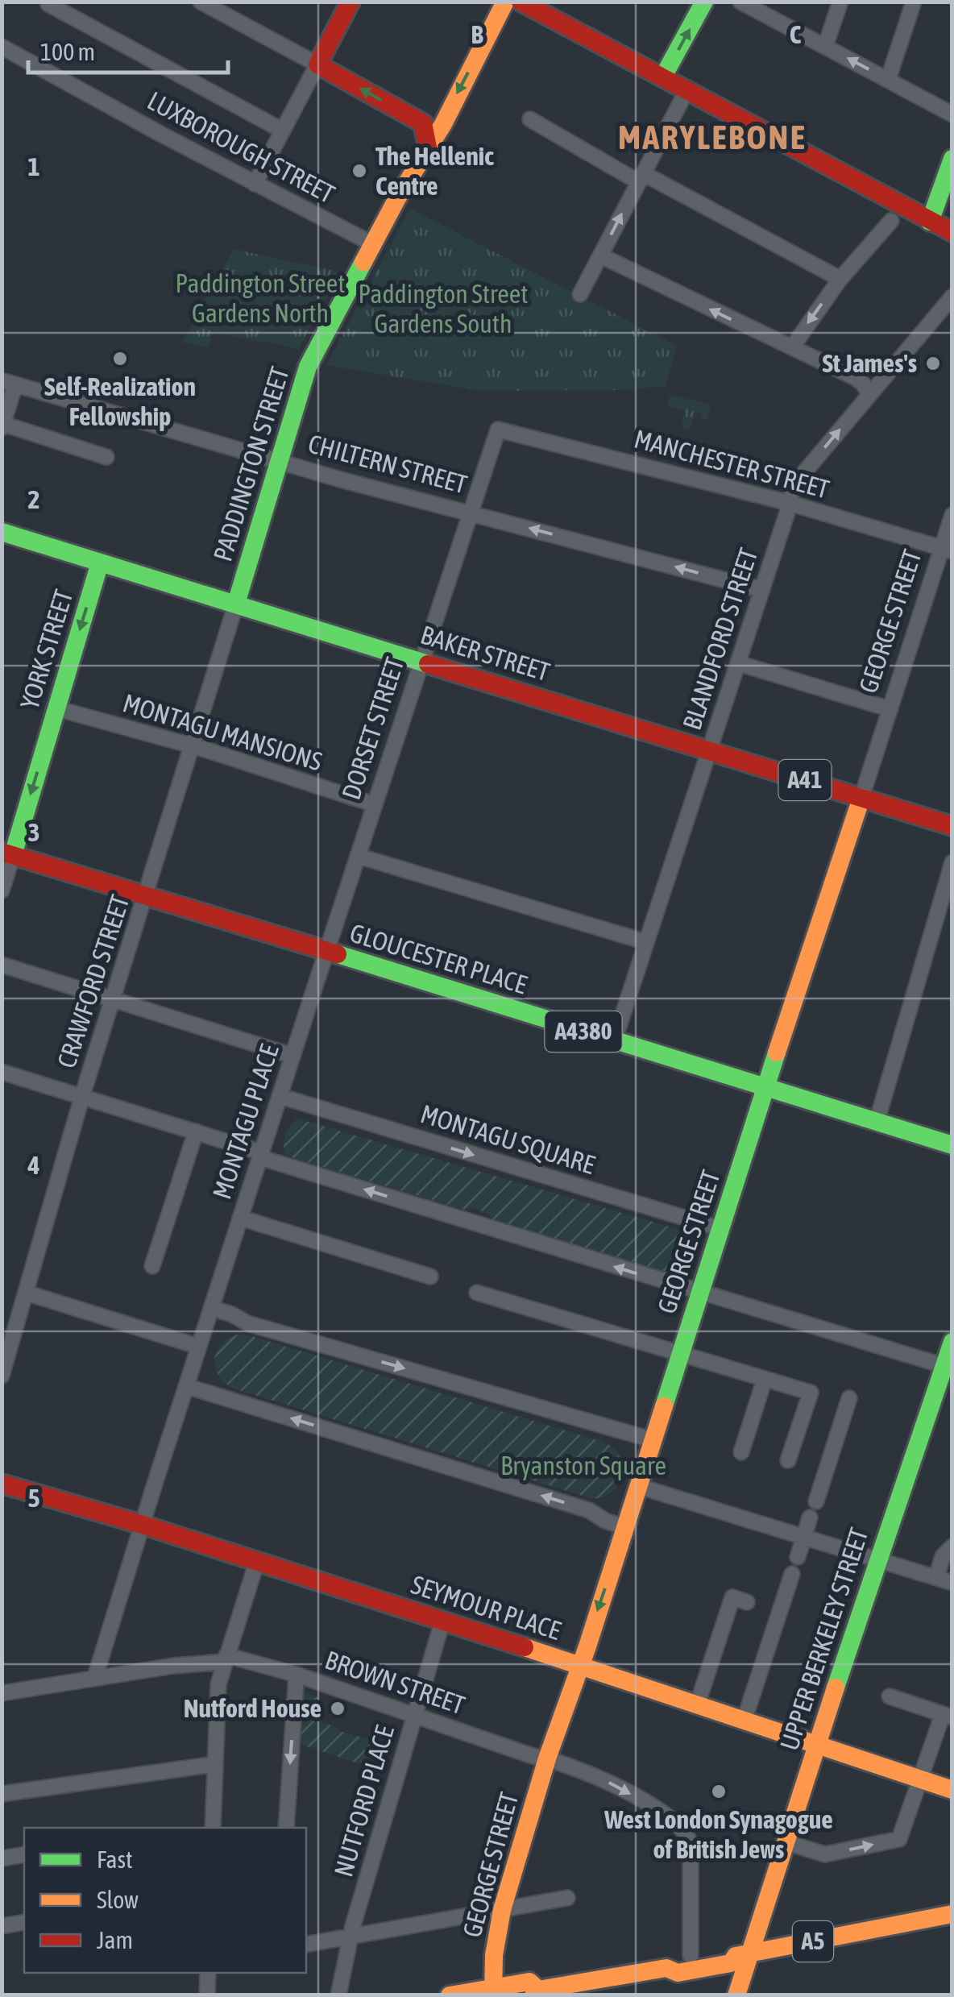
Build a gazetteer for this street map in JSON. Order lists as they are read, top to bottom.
{
  "streets": {
    "main road": [
      "PADDINGTON STREET",
      "GEORGE STREET",
      "YORK STREET",
      "BAKER STREET",
      "A41",
      "GLOUCESTER PLACE",
      "A4380",
      "SEYMOUR PLACE",
      "UPPER BERKELEY STREET",
      "A5"
    ],
    "street": [
      "LUXBOROUGH STREET",
      "CHILTERN STREET",
      "MANCHESTER STREET",
      "BLANDFORD STREET",
      "DORSET STREET",
      "MONTAGU MANSIONS",
      "CRAWFORD STREET",
      "MONTAGU PLACE",
      "MONTAGU SQUARE",
      "BROWN STREET",
      "NUTFORD PLACE"
    ]
  },
  "crossings": [
    ["LUXBOROUGH STREET", "PADDINGTON STREET"],
    ["PADDINGTON STREET", "CHILTERN STREET"],
    ["PADDINGTON STREET", "BAKER STREET"],
    ["PADDINGTON STREET", "CRAWFORD STREET"],
    ["CHILTERN STREET", "BLANDFORD STREET"],
    ["CHILTERN STREET", "DORSET STREET"],
    ["MANCHESTER STREET", "GEORGE STREET"],
    ["MANCHESTER STREET", "BLANDFORD STREET"],
    ["MANCHESTER STREET", "DORSET STREET"],
    ["GEORGE STREET", "BAKER STREET"],
    ["GEORGE STREET", "GLOUCESTER PLACE"],
    ["GEORGE STREET", "MONTAGU SQUARE"],
    ["GEORGE STREET", "SEYMOUR PLACE"],
    ["GEORGE STREET", "BROWN STREET"],
    ["GEORGE STREET", "A5"],
    ["BLANDFORD STREET", "BAKER STREET"],
    ["BLANDFORD STREET", "GLOUCESTER PLACE"],
    ["YORK STREET", "BAKER STREET"],
    ["YORK STREET", "MONTAGU MANSIONS"],
    ["YORK STREET", "GLOUCESTER PLACE"],
    ["BAKER STREET", "DORSET STREET"],
    ["BAKER STREET", "CRAWFORD STREET"],
    ["DORSET STREET", "MONTAGU MANSIONS"],
    ["DORSET STREET", "GLOUCESTER PLACE"],
    ["DORSET STREET", "MONTAGU PLACE"],
    ["MONTAGU MANSIONS", "CRAWFORD STREET"],
    ["GLOUCESTER PLACE", "CRAWFORD STREET"],
    ["GLOUCESTER PLACE", "MONTAGU PLACE"],
    ["MONTAGU PLACE", "MONTAGU SQUARE"],
    ["SEYMOUR PLACE", "UPPER BERKELEY STREET"],
    ["SEYMOUR PLACE", "NUTFORD PLACE"],
    ["UPPER BERKELEY STREET", "A5"],
    ["BROWN STREET", "NUTFORD PLACE"],
    ["BROWN STREET", "A5"]
  ],
  "one_way": ["CHILTERN STREET", "YORK STREET", "BROWN STREET"],
  "districts": ["MARYLEBONE"],
  "parks": ["Paddington Street Gardens North", "Paddington Street Gardens South", "Bryanston Square"],
  "places": [
    "The Hellenic Centre",
    "Self-Realization Fellowship",
    "St James's",
    "Nutford House",
    "West London Synagogue of British Jews"
  ],
  "legend": ["Fast", "Slow", "Jam"],
  "scale_bar": "100 m",
  "grid": {
    "columns": ["B", "C"],
    "rows": [
      "1",
      "2",
      "3",
      "4",
      "5"
    ]
  }
}
